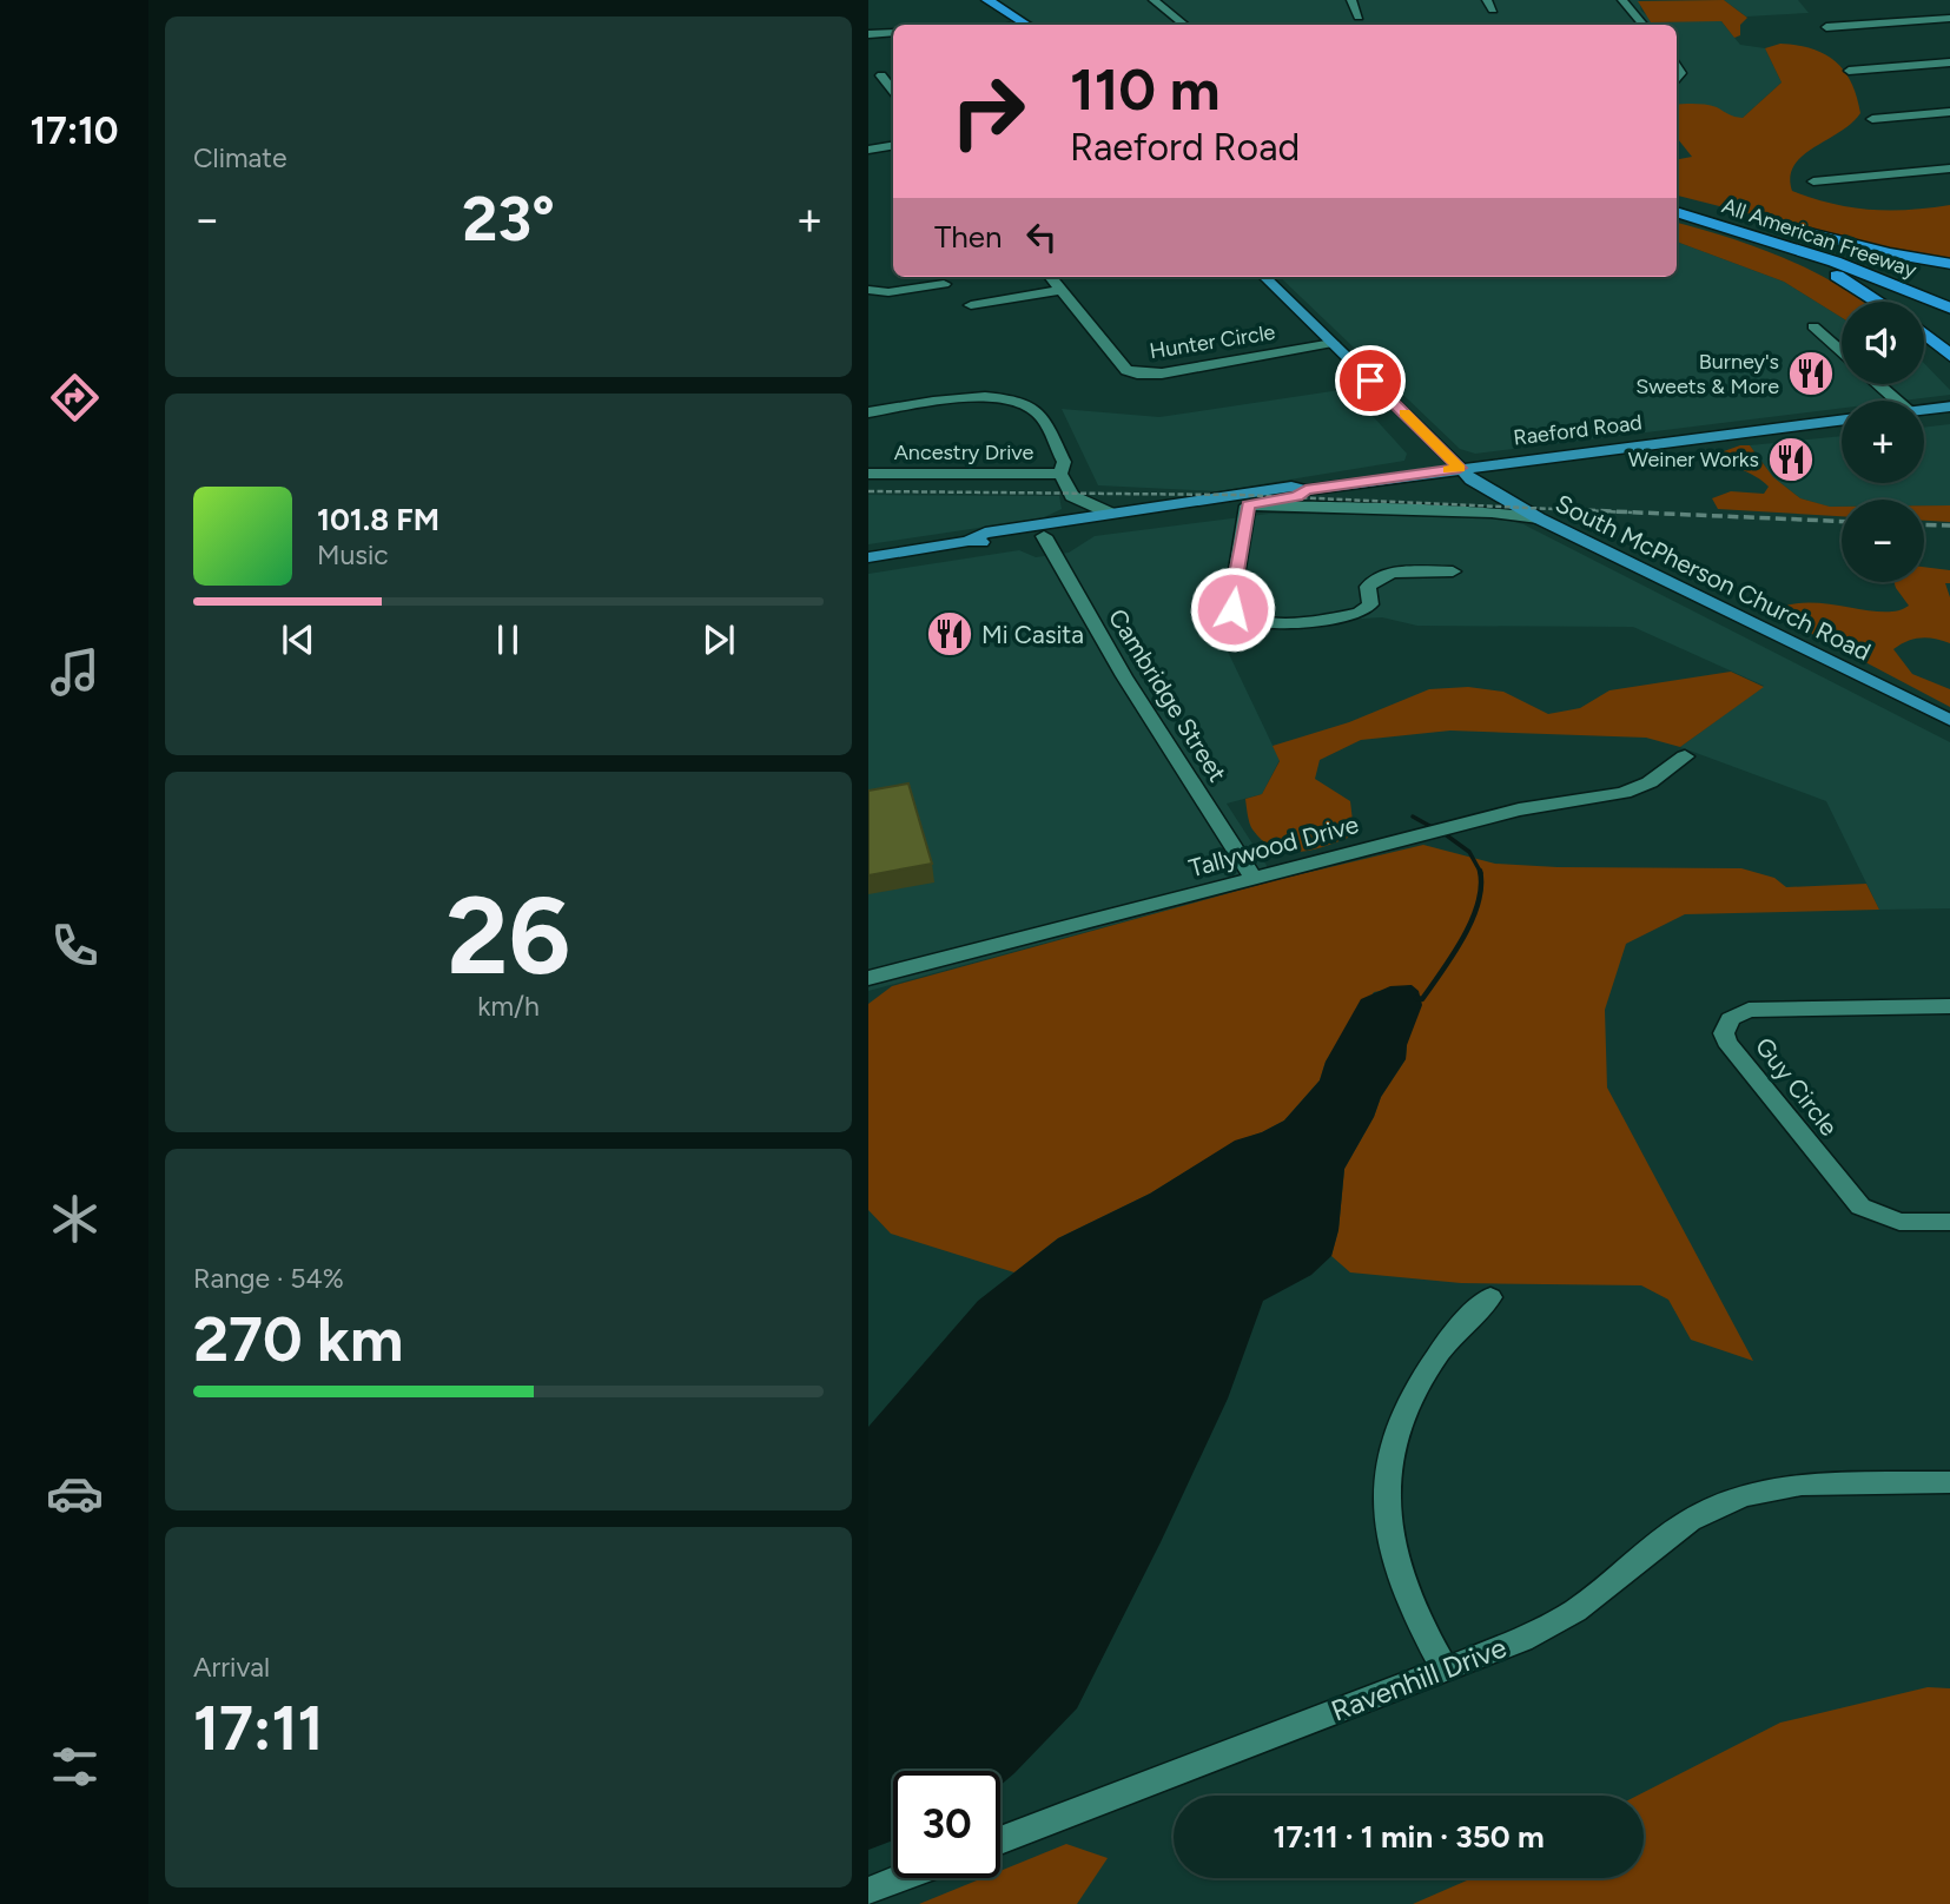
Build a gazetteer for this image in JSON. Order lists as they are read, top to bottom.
{
  "streets": {
    "highway": ["All American Freeway"],
    "main road": ["Raeford Road", "South McPherson Church Road"],
    "street": [
      "Hunter Circle",
      "Ancestry Drive",
      "Cambridge Street",
      "Tallywood Drive",
      "Guy Circle",
      "Ravenhill Drive"
    ]
  },
  "crossings": [
    ["Hunter Circle", "South McPherson Church Road"],
    ["Raeford Road", "South McPherson Church Road"],
    ["Raeford Road", "Cambridge Street"],
    ["Cambridge Street", "Tallywood Drive"]
  ],
  "places": {
    "restaurant": ["Burney's Sweets & More", "Weiner Works", "Mi Casita"]
  },
  "page": {
    "tabs": "17:10",
    "tile": [
      "Climate",
      ["26", "km/h"],
      ["Range · 54%", "270 km"],
      ["Arrival", "17:11"]
    ],
    "turn": ["110 m", "Raeford Road"],
    "heat": ["−", "23°", "+"],
    "then": "Then",
    "map_buttons": ["+", "−"],
    "song": ["101.8 FM", "Music"],
    "limit": "30",
    "trip": "17:11 · 1 min · 350 m"
  }
}
